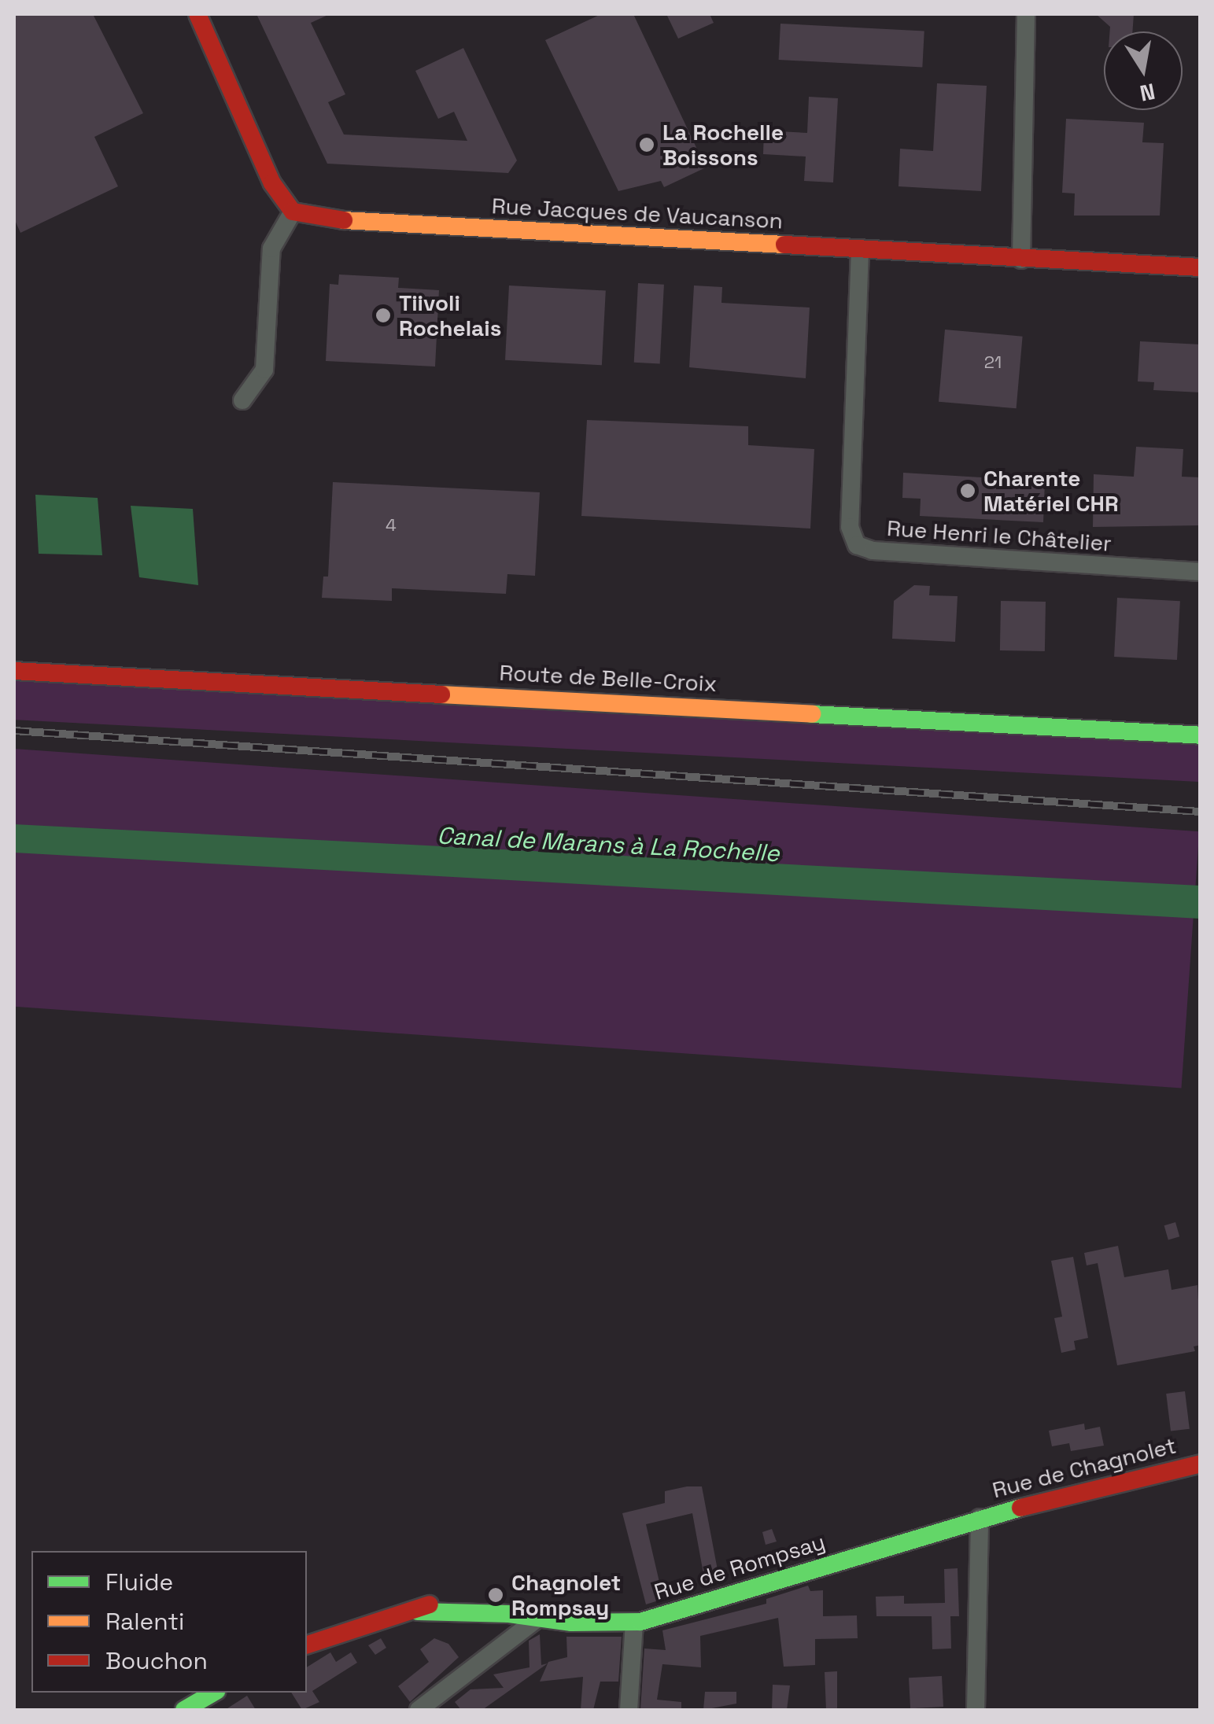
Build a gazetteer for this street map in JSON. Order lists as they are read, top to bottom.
{
  "streets": {
    "street": [
      "Rue Jacques de Vaucanson",
      "Rue Henri le Châtelier",
      "Route de Belle-Croix",
      "Rue de Chagnolet",
      "Rue de Rompsay"
    ]
  },
  "crossings": [
    ["Rue Jacques de Vaucanson", "Rue Henri le Châtelier"],
    ["Rue de Chagnolet", "Rue de Rompsay"]
  ],
  "water": ["Canal de Marans à La Rochelle"],
  "places": [
    "La Rochelle Boissons",
    "Tiivoli Rochelais",
    "Charente Matériel CHR",
    "Chagnolet Rompsay"
  ],
  "house_numbers": ["21", "4"],
  "legend": ["Fluide", "Ralenti", "Bouchon"],
  "north": "bottom"
}
